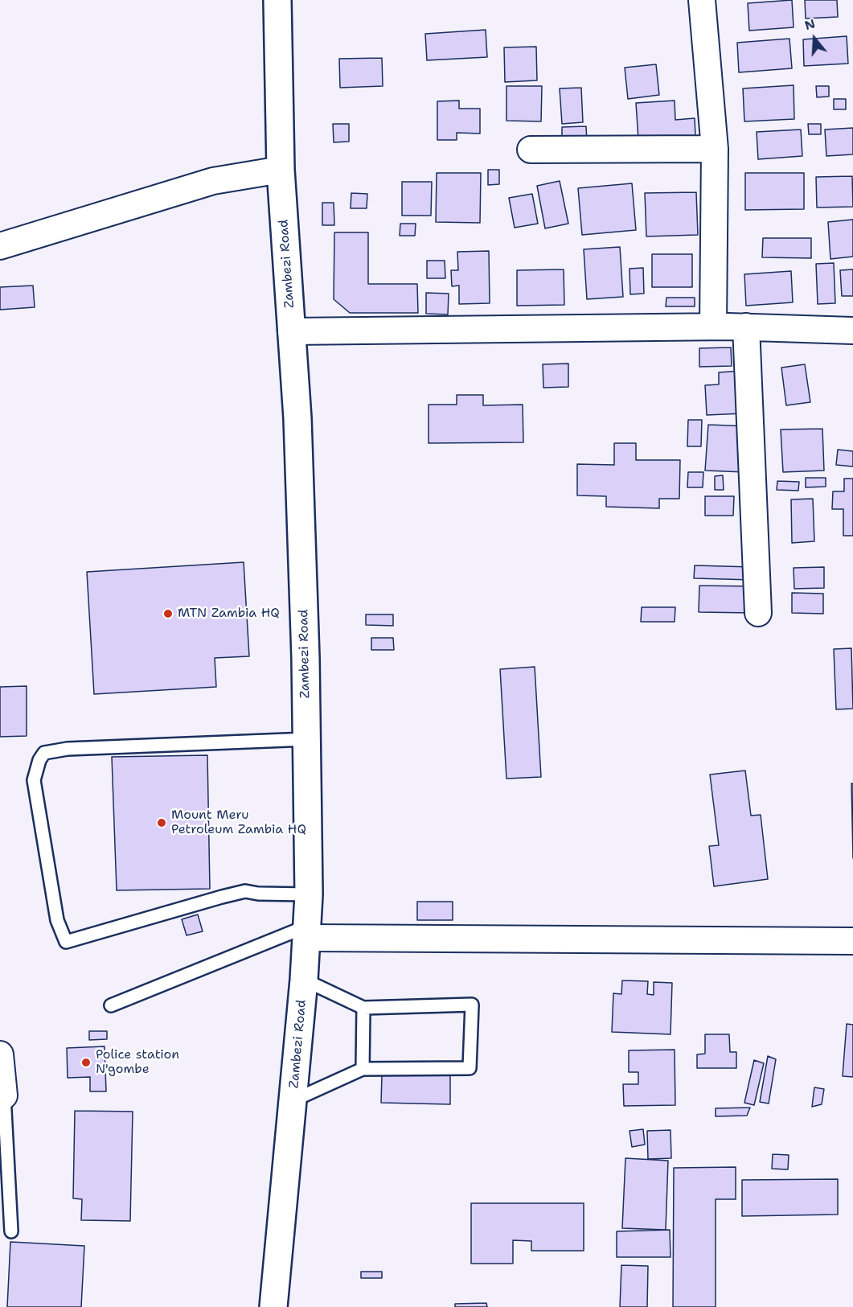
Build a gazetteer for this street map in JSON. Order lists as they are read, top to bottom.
{
  "streets": {
    "main road": ["Zambezi Road"]
  },
  "places": ["MTN Zambia HQ", "Mount Meru Petroleum Zambia HQ", "Police station N'gombe"],
  "north": "top"
}
